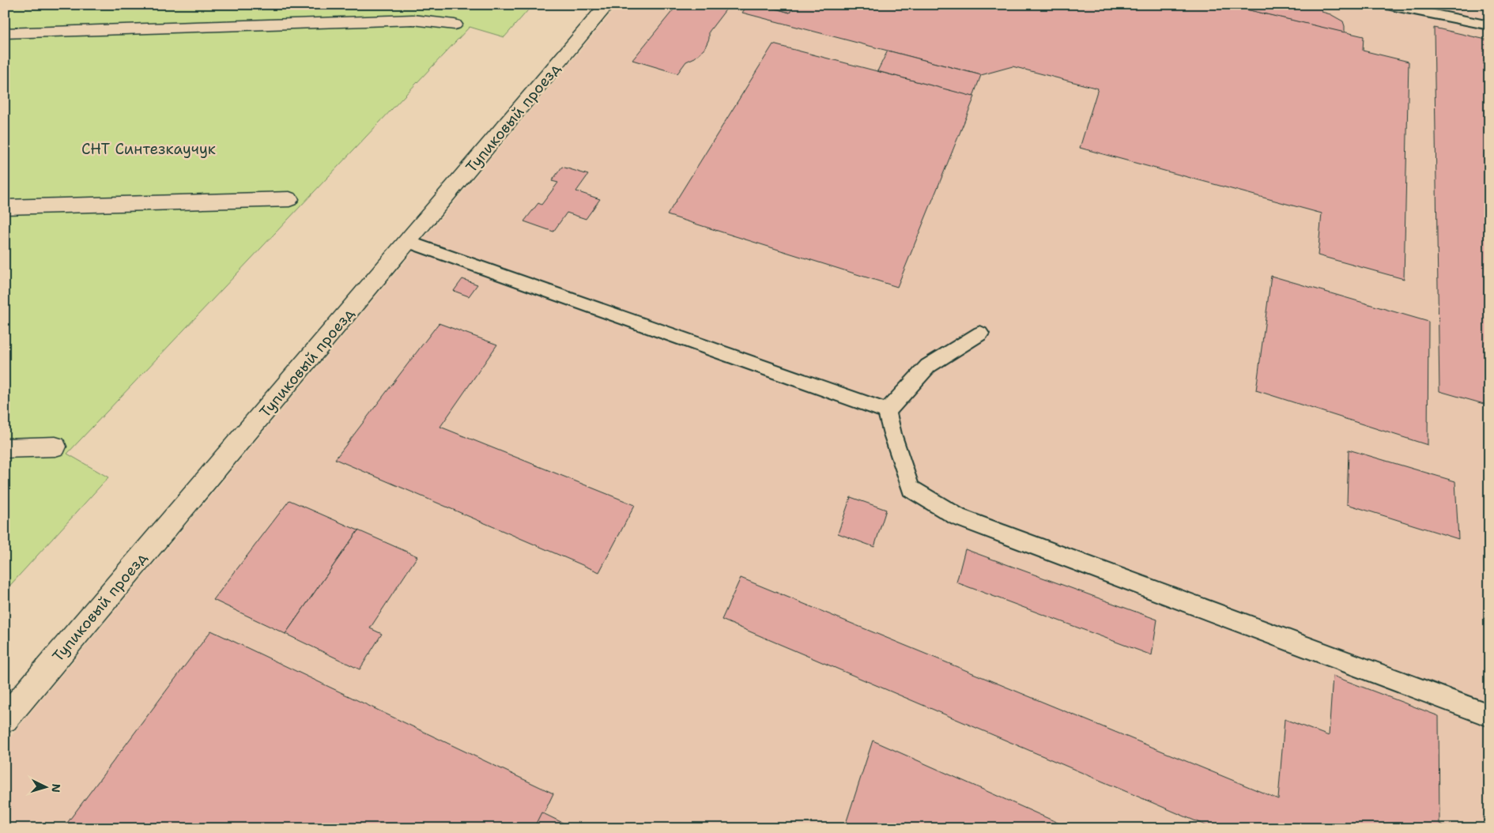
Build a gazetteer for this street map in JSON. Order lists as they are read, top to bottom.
{
  "streets": {
    "street": ["Тупиковый проезд"]
  },
  "parks": ["СНТ Синтезкаучук"],
  "north": "right"
}
